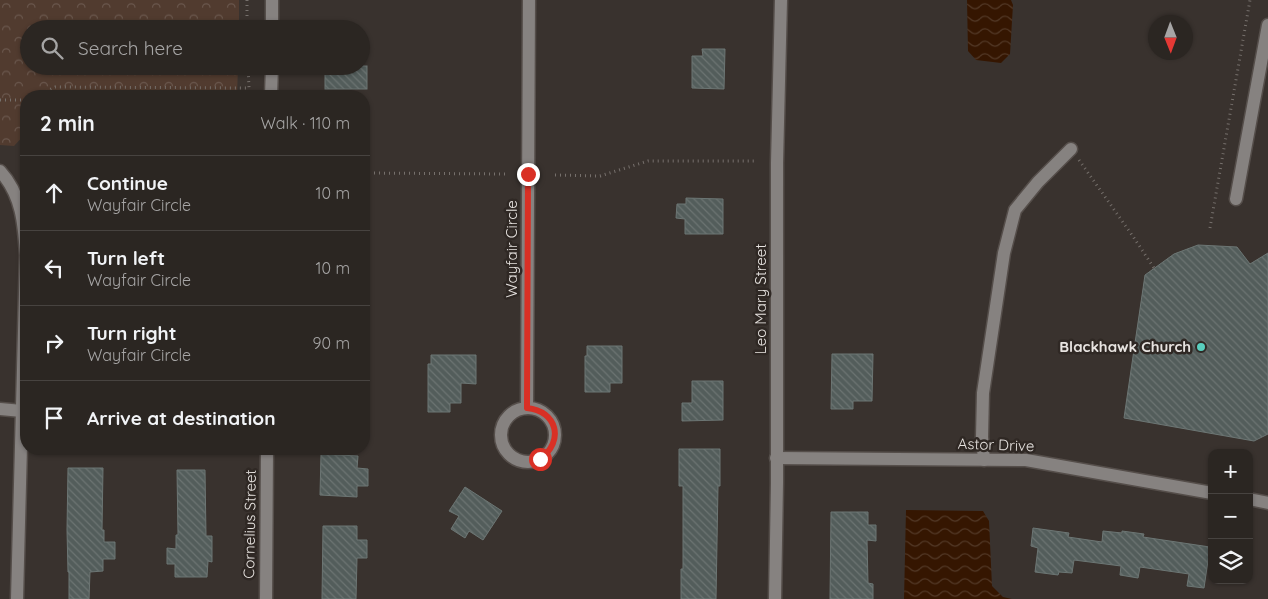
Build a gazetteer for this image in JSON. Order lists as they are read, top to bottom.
{
  "streets": {
    "street": [
      "Wayfair Circle",
      "Leo Mary Street",
      "Astor Drive",
      "Cornelius Street"
    ]
  },
  "crossings": [
    ["Leo Mary Street", "Astor Drive"]
  ],
  "places": ["Blackhawk Church"],
  "north": "bottom",
  "page": {
    "search": "Search here",
    "heading": ["2 min", "Walk · 110 m"],
    "list": [
      ["Continue", "Wayfair Circle", "10 m"],
      ["Turn left", "Wayfair Circle", "10 m"],
      ["Turn right", "Wayfair Circle", "90 m"],
      "Arrive at destination"
    ],
    "map_buttons": ["+", "−"]
  }
}
